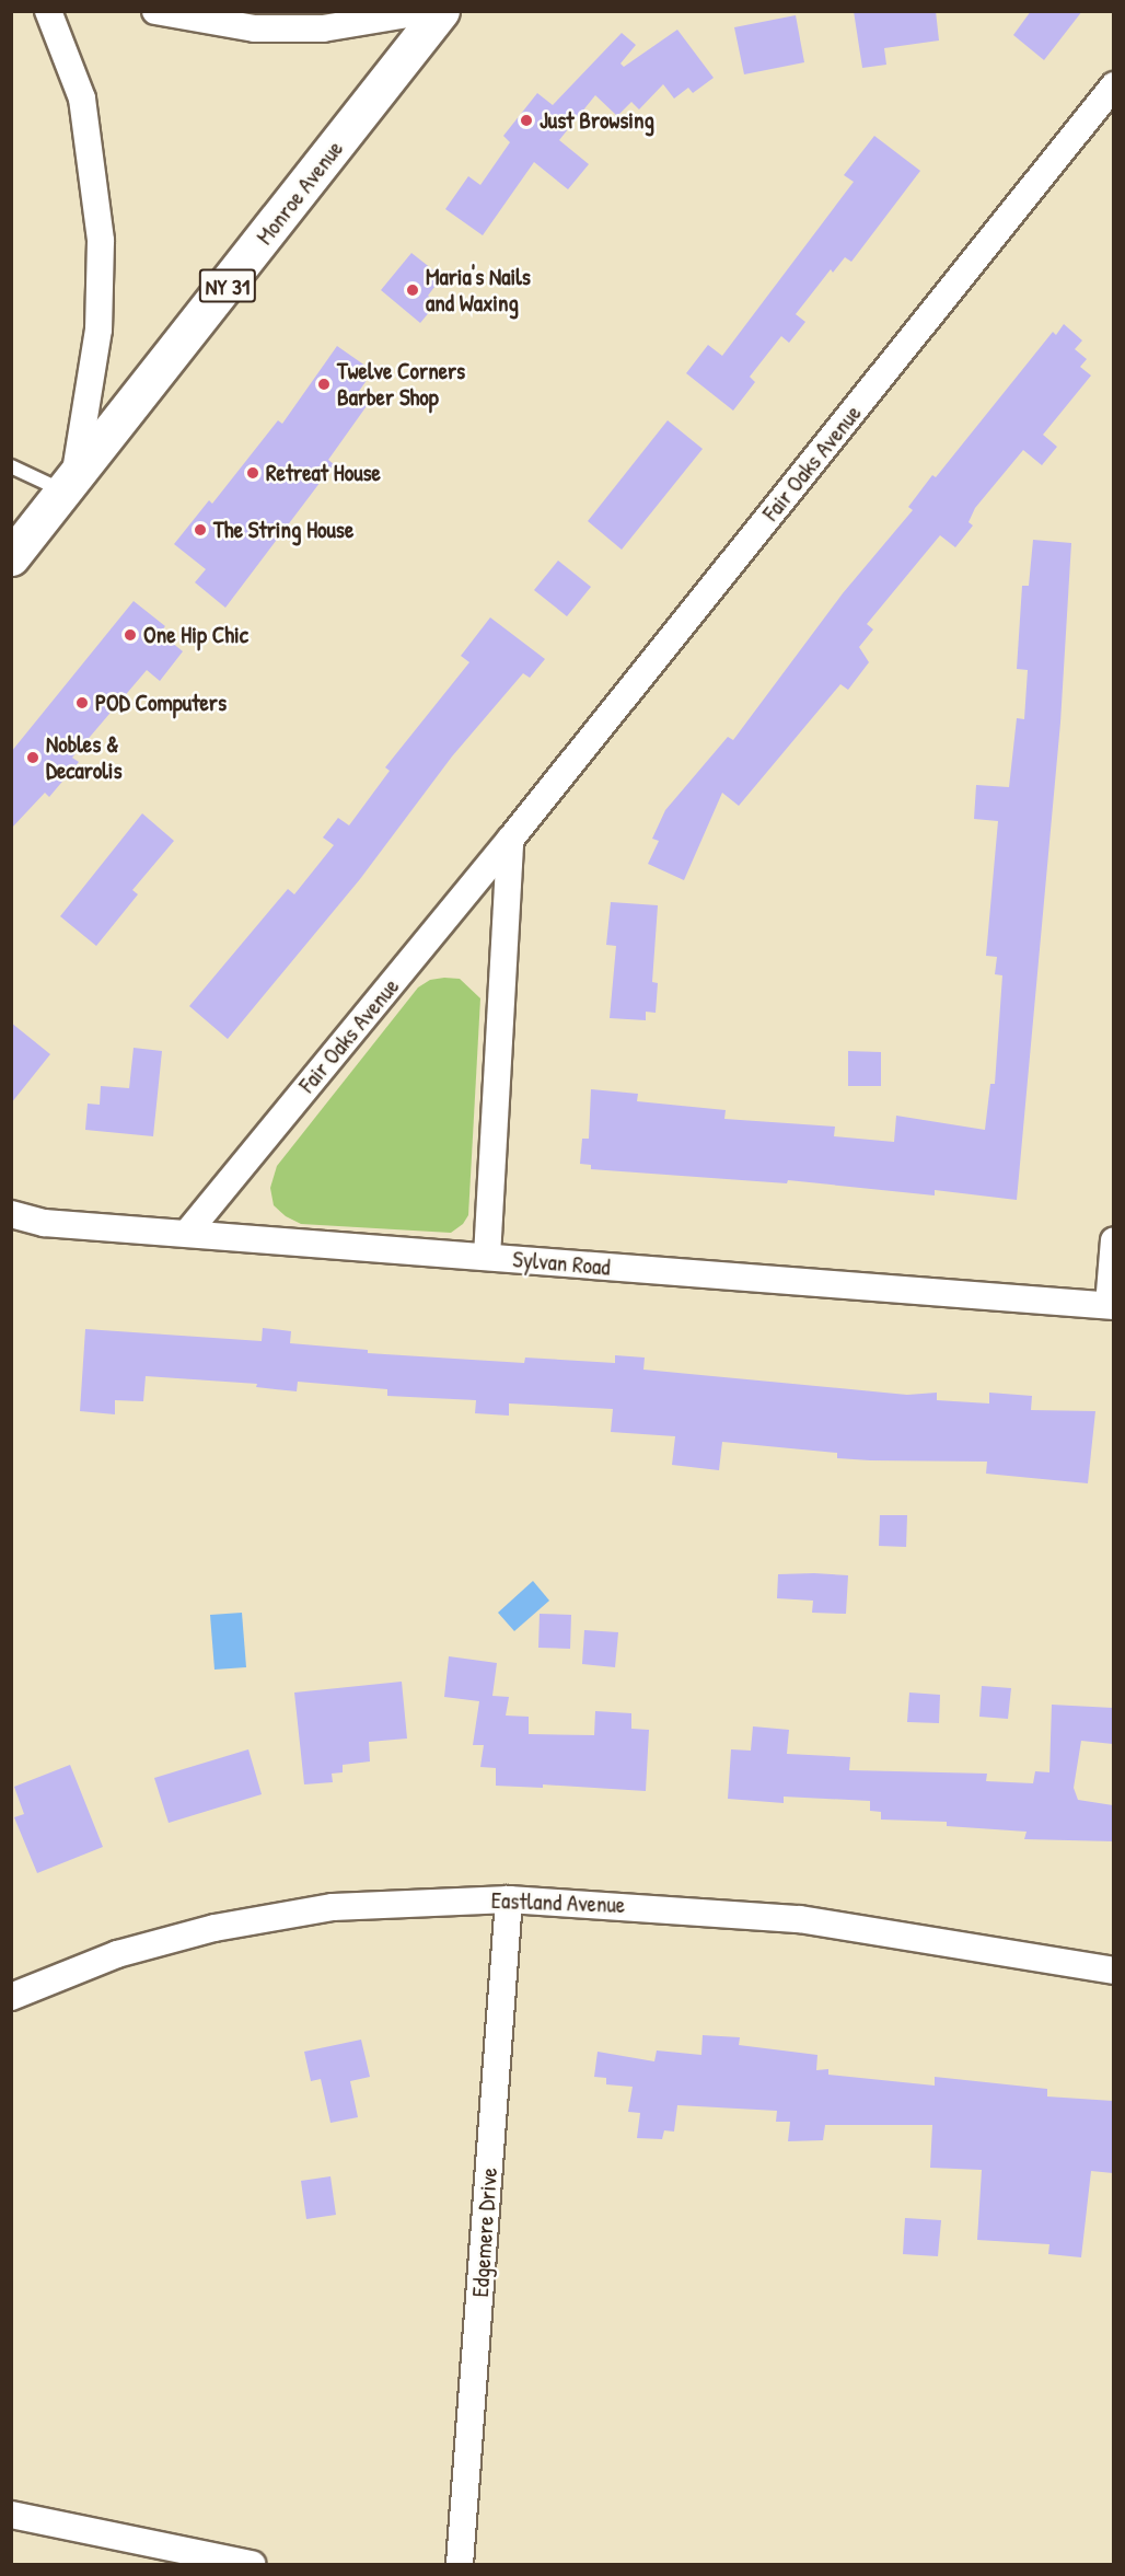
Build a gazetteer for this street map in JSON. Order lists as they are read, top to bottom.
{
  "streets": {
    "main road": ["Monroe Avenue", "NY 31"],
    "street": [
      "Fair Oaks Avenue",
      "Sylvan Road",
      "Eastland Avenue",
      "Edgemere Drive"
    ]
  },
  "crossings": [
    ["Fair Oaks Avenue", "Sylvan Road"],
    ["Eastland Avenue", "Edgemere Drive"]
  ],
  "places": [
    "Just Browsing",
    "Maria's Nails and Waxing",
    "Twelve Corners Barber Shop",
    "Retreat House",
    "The String House",
    "One Hip Chic",
    "POD Computers",
    "Nobles & Decarolis"
  ]
}
